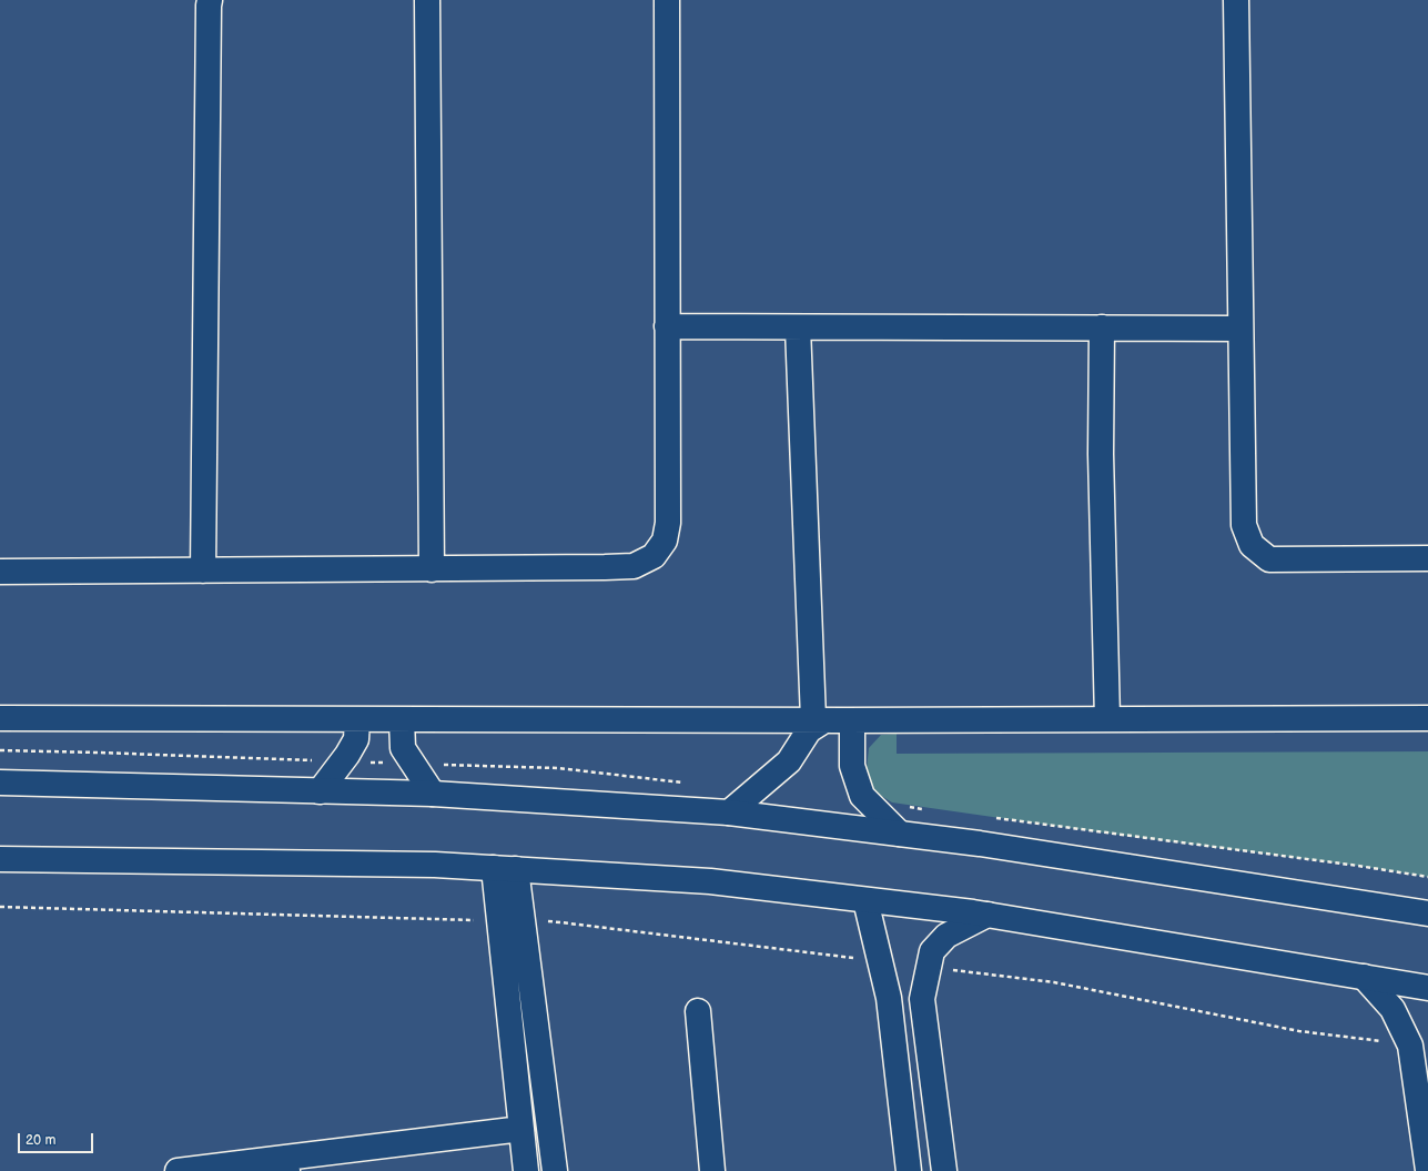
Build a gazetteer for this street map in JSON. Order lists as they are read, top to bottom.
{
  "scale_bar": "20 m"
}
